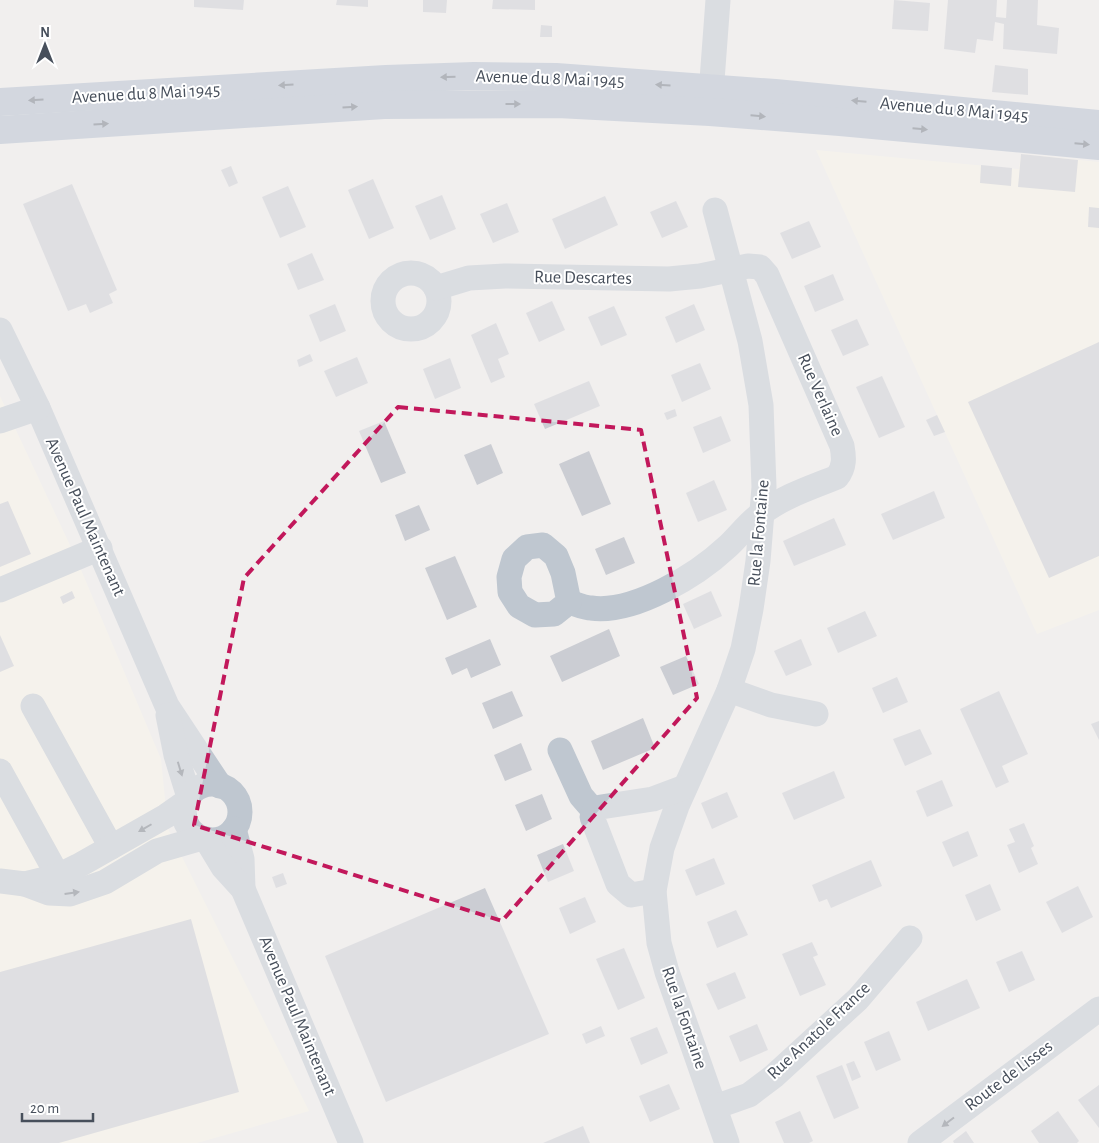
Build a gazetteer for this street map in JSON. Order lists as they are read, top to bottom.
{
  "streets": {
    "main road": ["Avenue du 8 Mai 1945"],
    "street": [
      "Rue Descartes",
      "Rue Verlaine",
      "Avenue Paul Maintenant",
      "Rue la Fontaine",
      "Rue Anatole France",
      "Route de Lisses"
    ]
  },
  "crossings": [
    ["Rue Descartes", "Rue Verlaine"],
    ["Rue Descartes", "Rue la Fontaine"],
    ["Rue Verlaine", "Rue la Fontaine"],
    ["Rue la Fontaine", "Rue Anatole France"]
  ],
  "one_way": ["Route de Lisses"],
  "scale_bar": "20 m",
  "north": "top"
}
